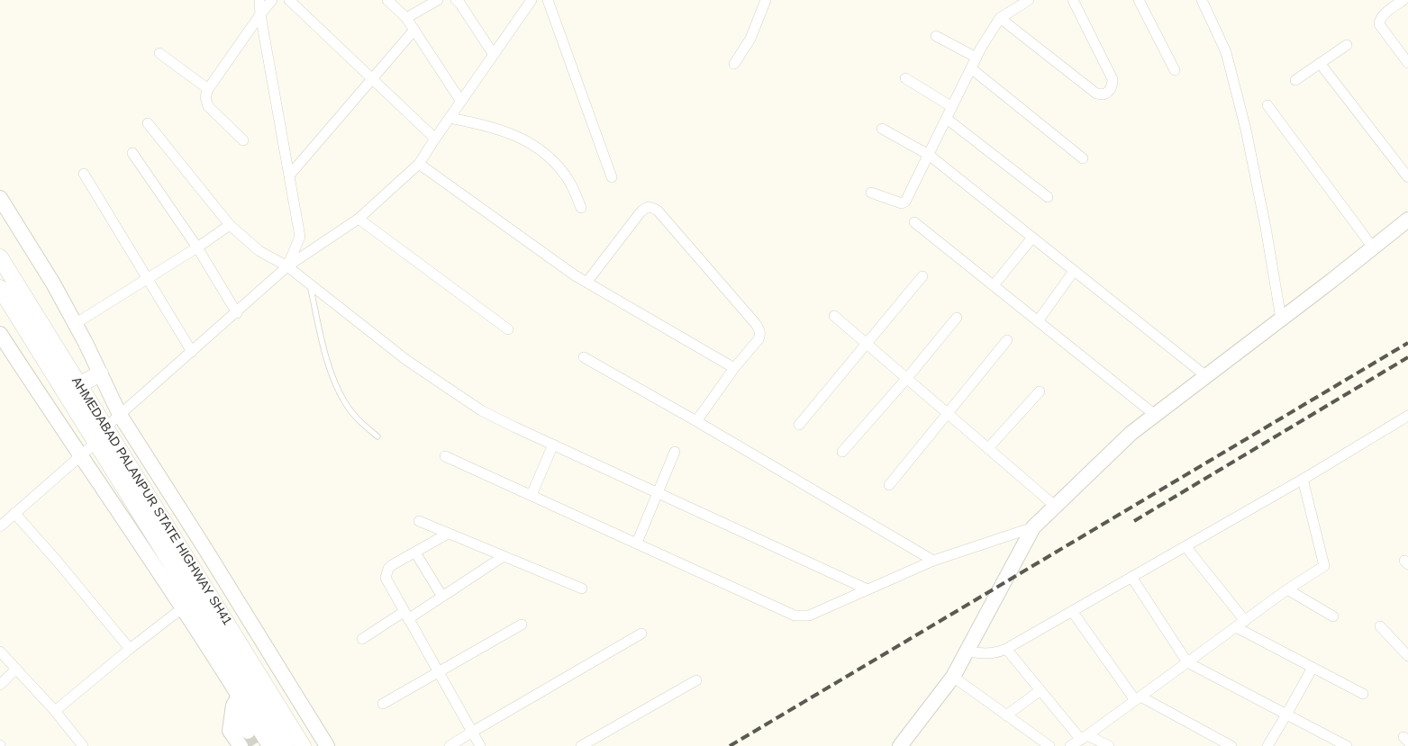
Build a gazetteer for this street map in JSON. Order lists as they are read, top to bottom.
{
  "streets": {
    "main road": ["AHMEDABAD PALANPUR STATE HIGHWAY SH41"]
  }
}
